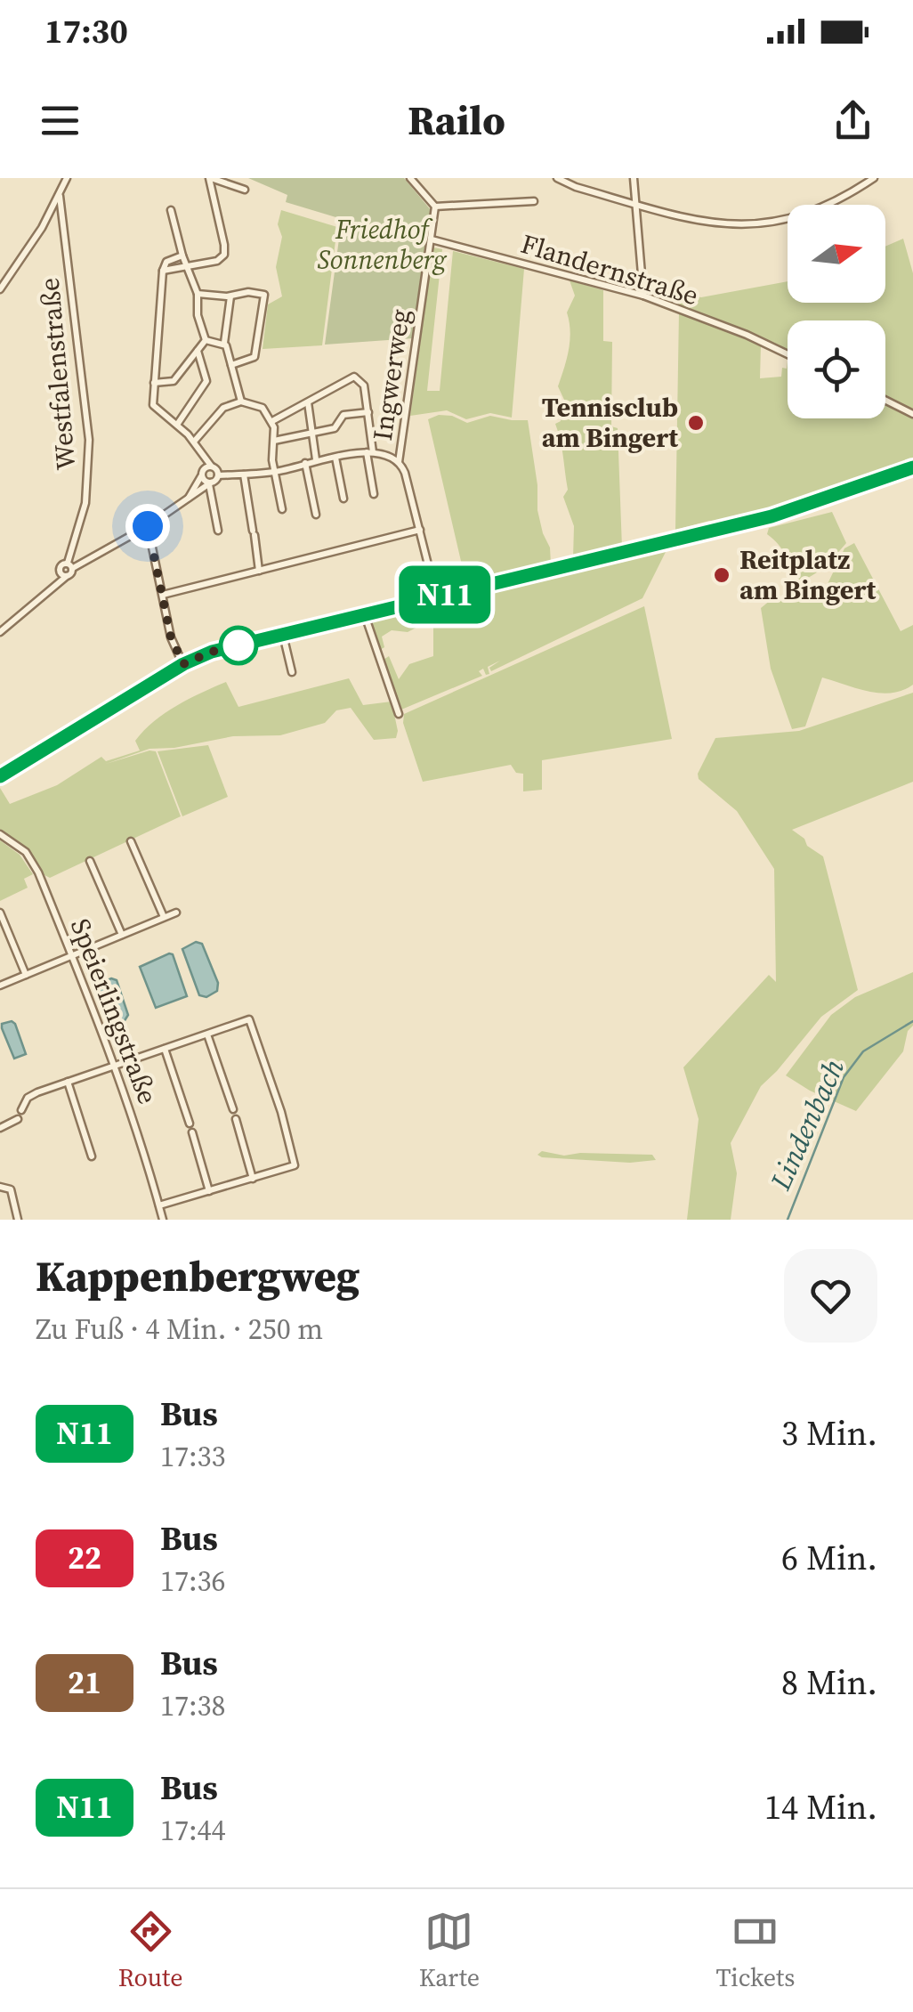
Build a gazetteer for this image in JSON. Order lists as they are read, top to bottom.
{
  "streets": {
    "street": [
      "Flandernstraße",
      "Westfalenstraße",
      "Ingwerweg",
      "Speierlingstraße"
    ]
  },
  "crossings": [
    ["Flandernstraße", "Ingwerweg"]
  ],
  "water": ["Lindenbach"],
  "parks": ["Friedhof Sonnenberg"],
  "places": ["Tennisclub am Bingert", "Reitplatz am Bingert"],
  "lines": ["bus line N11"],
  "north": "right",
  "page": {
    "status": "17:30",
    "header": "Railo",
    "on_map": "N11",
    "heading": ["Kappenbergweg", "Zu Fuß · 4 Min. · 250 m"],
    "list": [
      {
        "mark": "N11",
        "name": "Bus",
        "note": "17:33",
        "value": "3 Min."
      },
      {
        "mark": "22",
        "name": "Bus",
        "note": "17:36",
        "value": "6 Min."
      },
      {
        "mark": "21",
        "name": "Bus",
        "note": "17:38",
        "value": "8 Min."
      },
      {
        "mark": "N11",
        "name": "Bus",
        "note": "17:44",
        "value": "14 Min."
      }
    ],
    "tabs": ["Route", "Karte", "Tickets"]
  }
}
